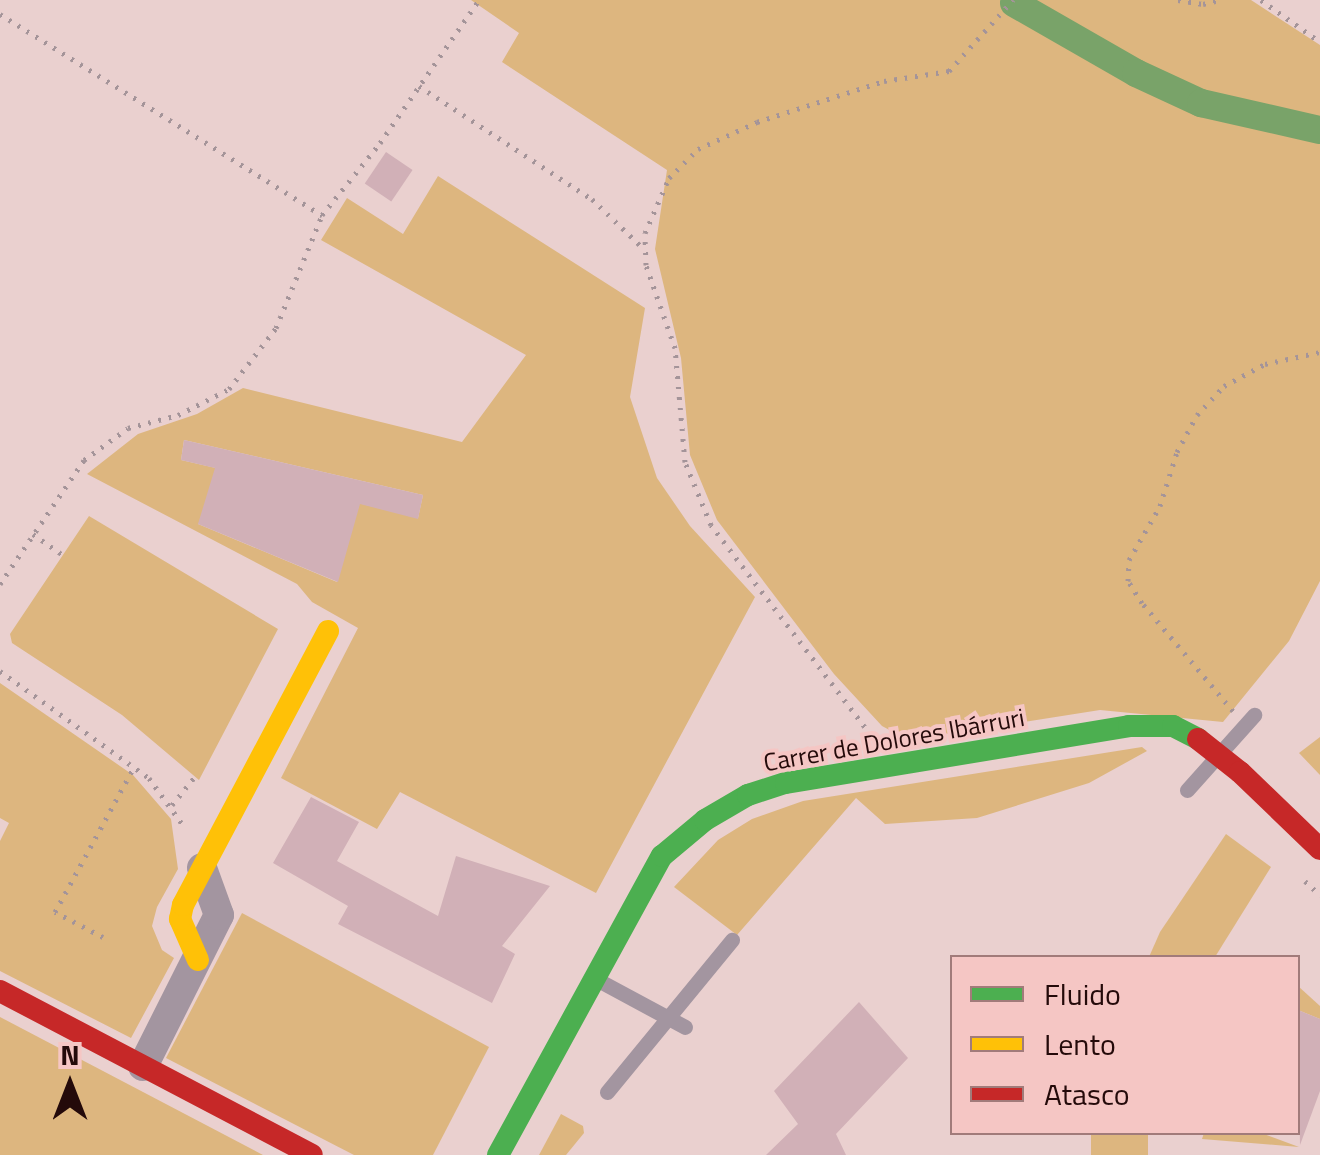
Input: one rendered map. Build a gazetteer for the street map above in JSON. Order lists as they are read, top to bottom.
{
  "streets": {
    "street": ["Carrer de Dolores Ibárruri"]
  },
  "legend": ["Fluido", "Lento", "Atasco"],
  "north": "top"
}
